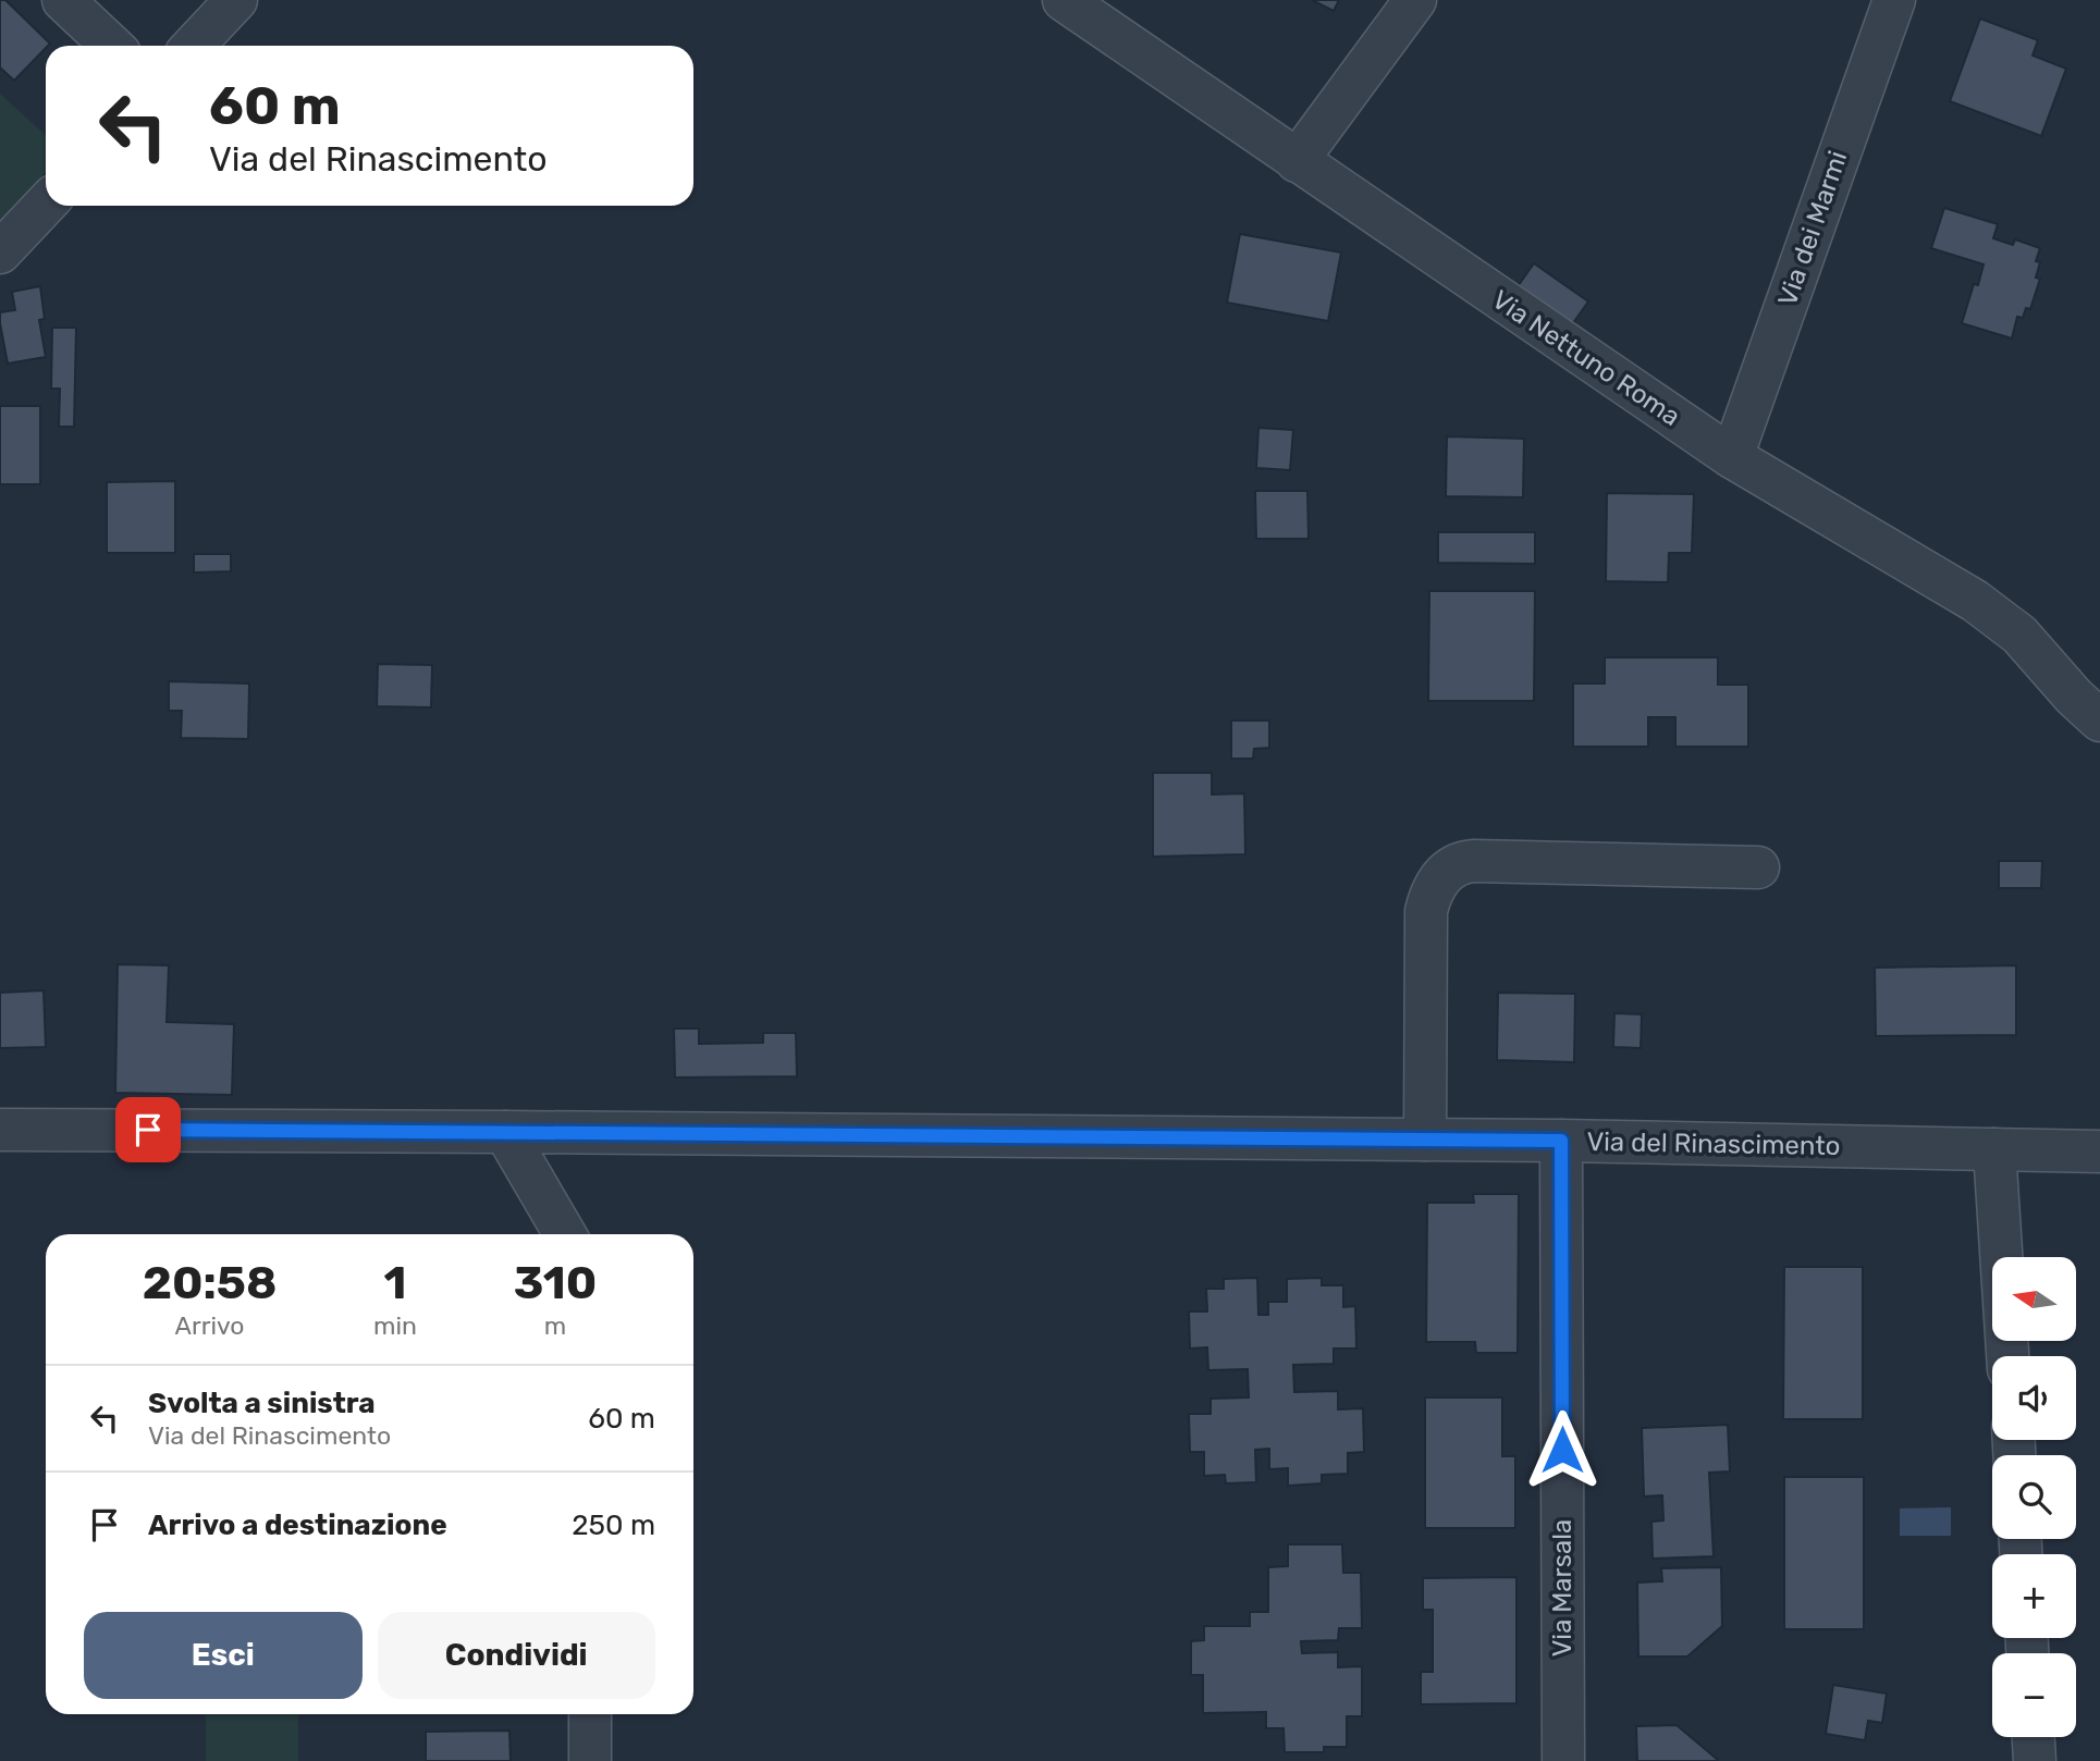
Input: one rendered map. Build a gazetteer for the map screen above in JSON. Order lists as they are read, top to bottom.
{
  "streets": {
    "street": [
      "Via dei Marmi",
      "Via Nettuno Roma",
      "Via del Rinascimento",
      "Via Marsala"
    ]
  },
  "crossings": [
    ["Via dei Marmi", "Via Nettuno Roma"],
    ["Via del Rinascimento", "Via Marsala"]
  ],
  "north": "left",
  "page": {
    "turn": ["60 m", "Via del Rinascimento"],
    "eta": [
      "20:58",
      "Arrivo",
      "1",
      "min",
      "310",
      "m"
    ],
    "map_buttons": ["+", "−"],
    "list": [
      {
        "name": "Svolta a sinistra",
        "note": "Via del Rinascimento",
        "value": "60 m"
      },
      {
        "name": "Arrivo a destinazione",
        "value": "250 m"
      }
    ],
    "buttons": ["Esci", "Condividi"]
  }
}
